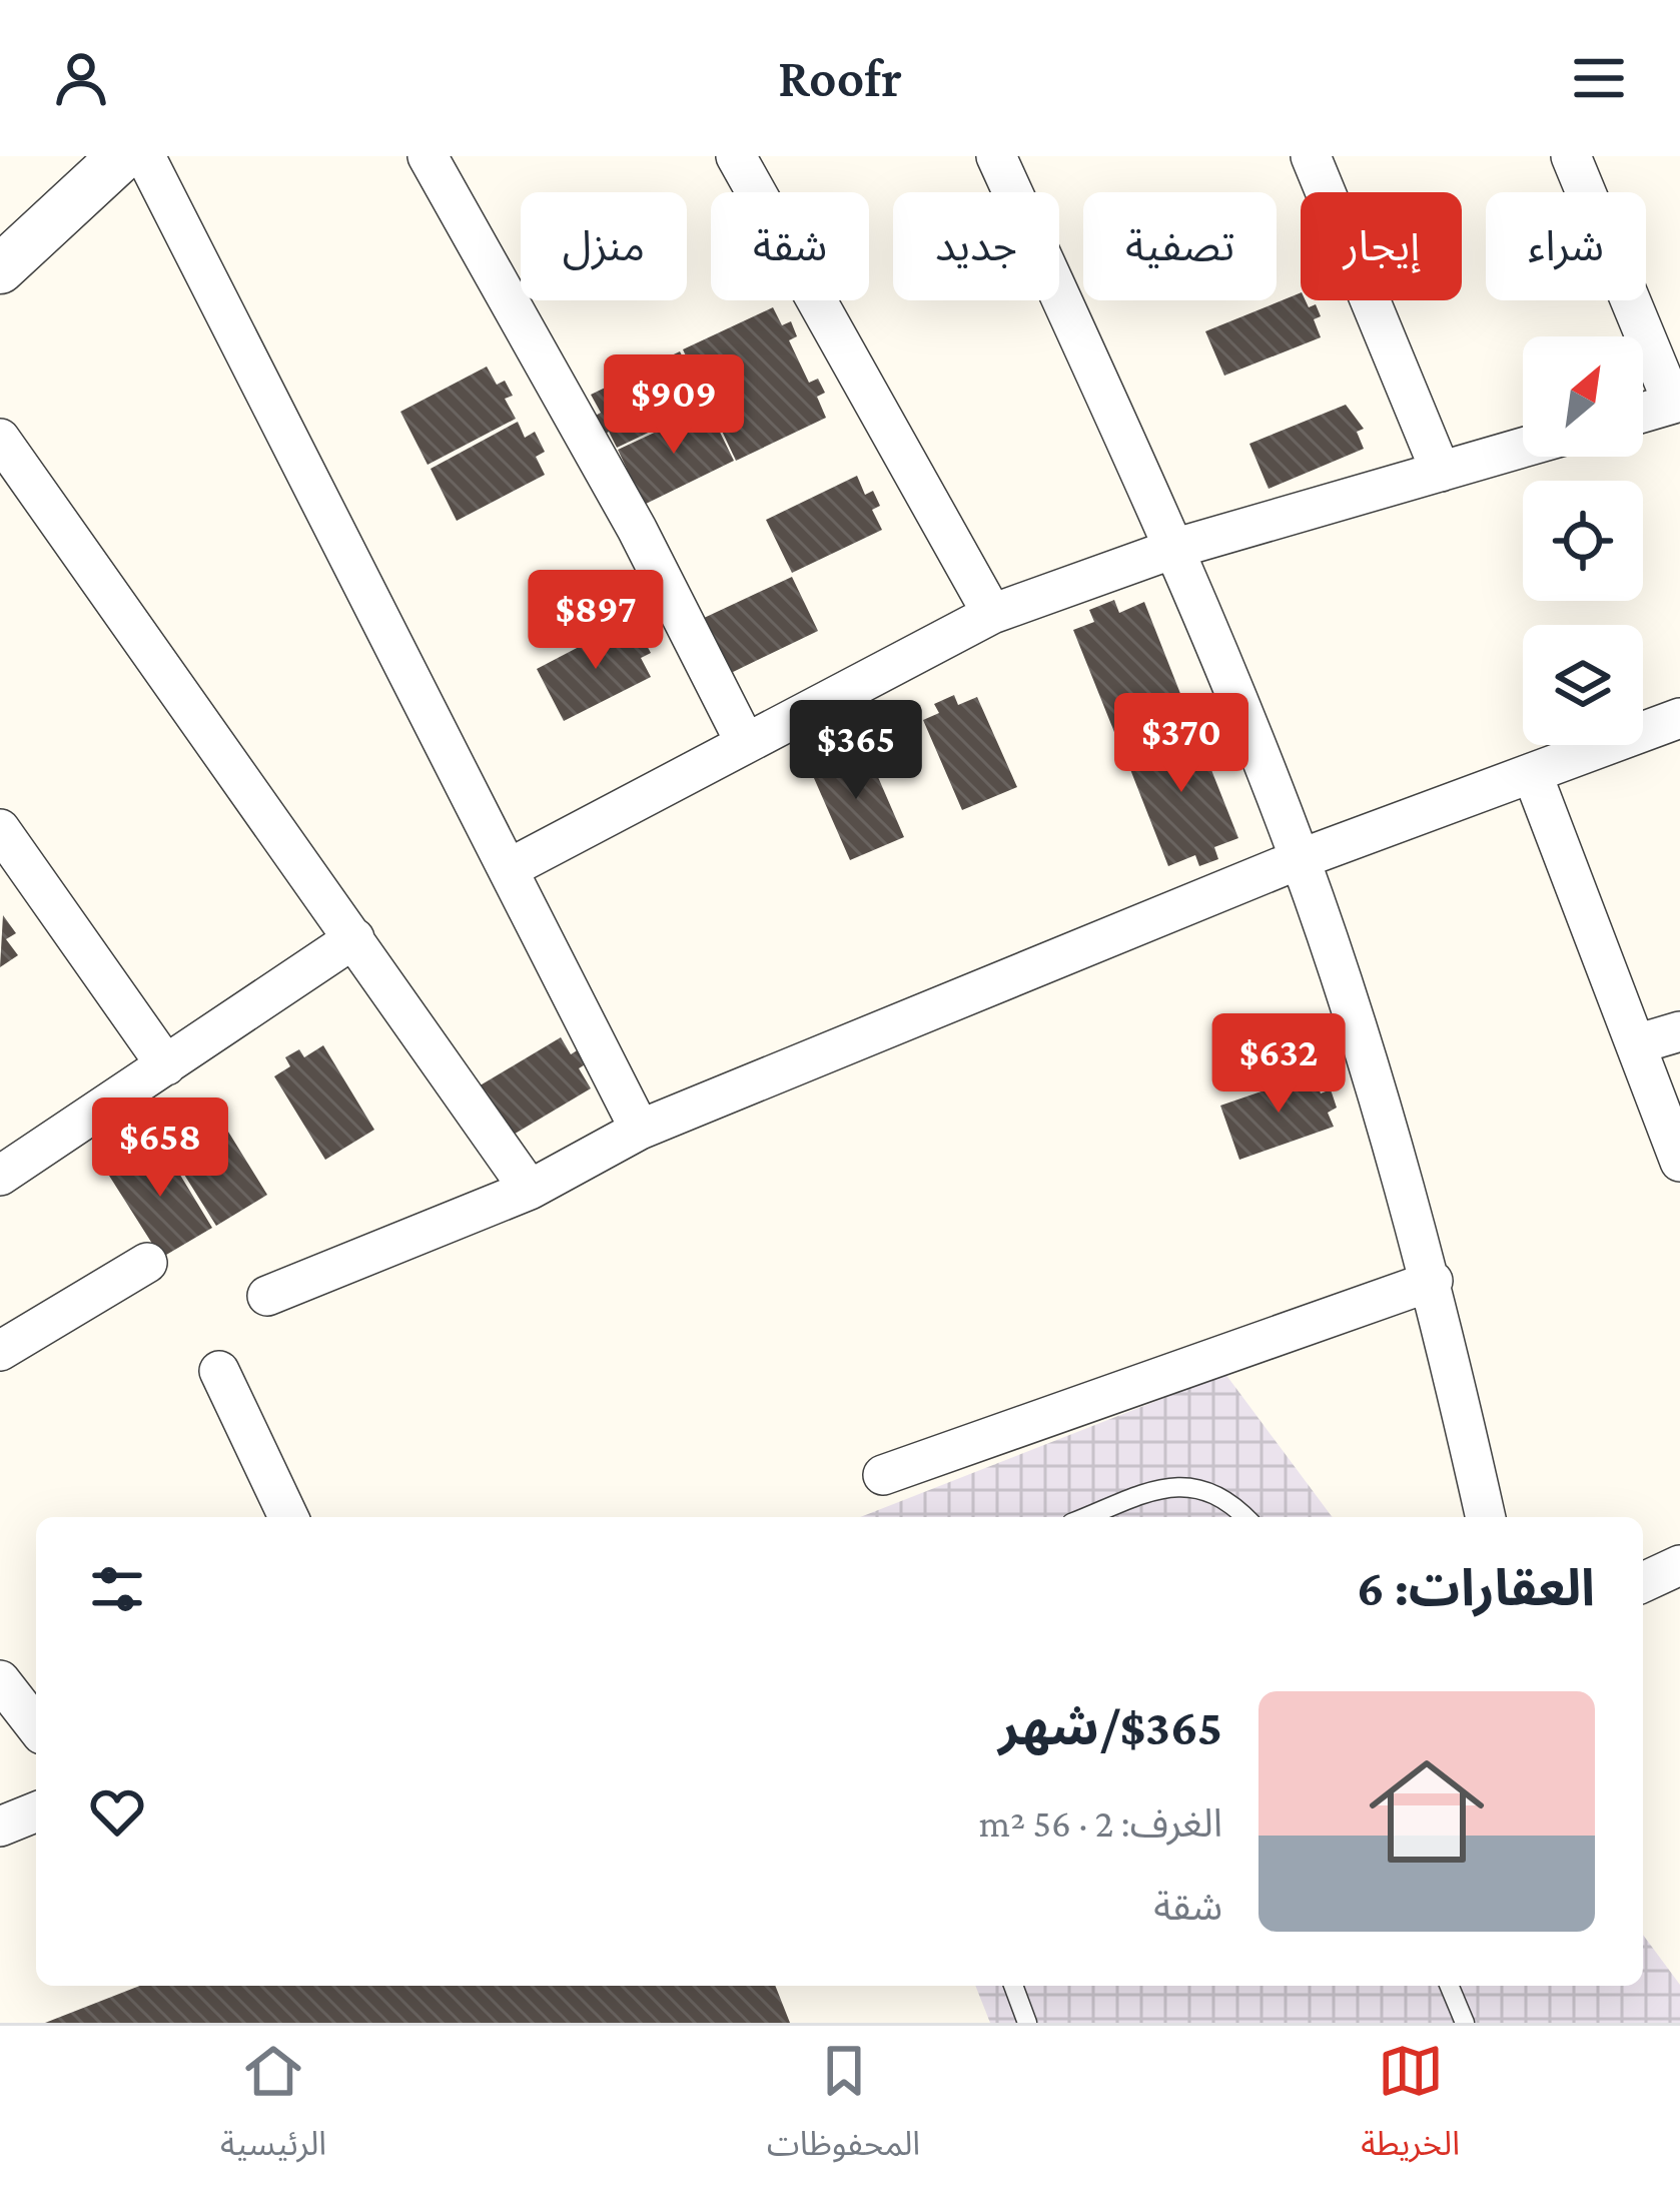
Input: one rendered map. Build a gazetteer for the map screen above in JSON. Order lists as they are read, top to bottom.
{
  "north": "top right",
  "page": {
    "header": "Roofr",
    "chip": [
      "شراء",
      "إيجار",
      "تصفية",
      "جديد",
      "شقة",
      "منزل"
    ],
    "price": [
      "$909",
      "$897",
      "$370",
      "$365",
      "$632",
      "$658"
    ],
    "heading": "العقارات: 6",
    "list": [
      {
        "name": "$365/شهر",
        "note": "الغرف: 2 · 56 m² · شقة"
      }
    ],
    "tabs": ["الخريطة", "المحفوظات", "الرئيسية"]
  }
}
